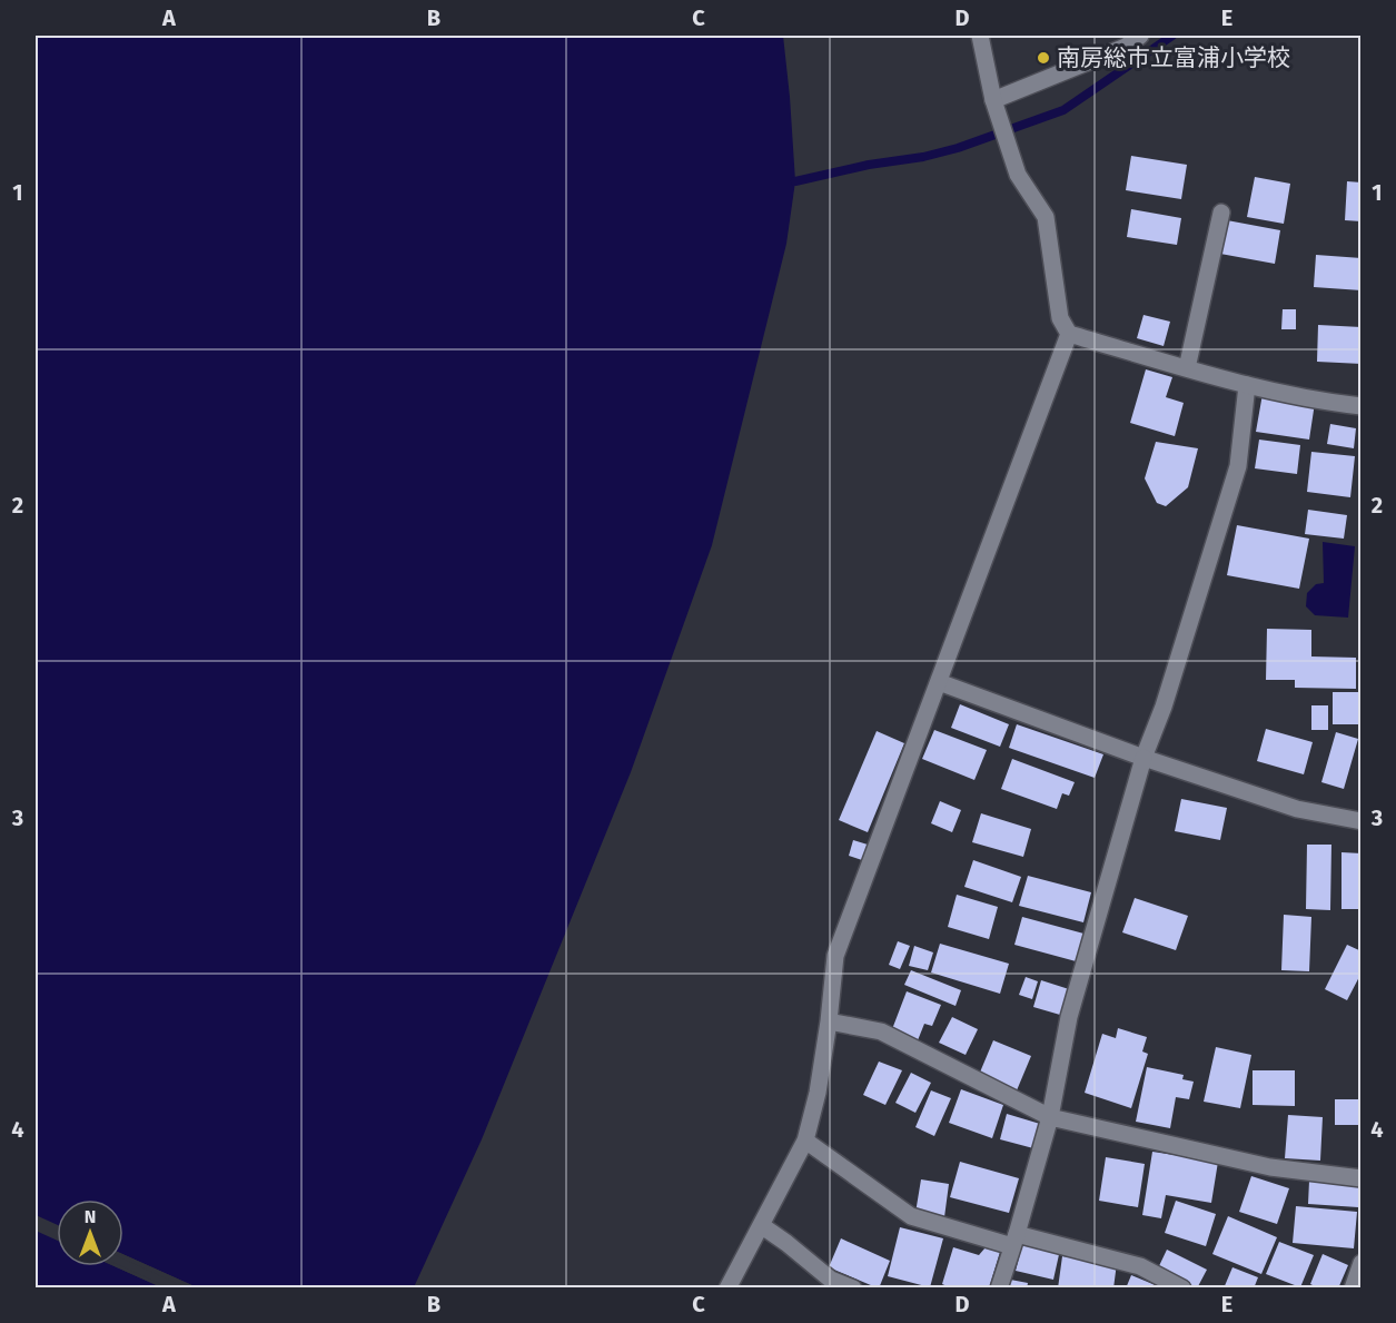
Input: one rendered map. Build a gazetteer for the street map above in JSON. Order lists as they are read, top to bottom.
{
  "places": ["南房総市立富浦小学校"],
  "north": "top",
  "grid": {
    "columns": [
      "A",
      "B",
      "C",
      "D",
      "E"
    ],
    "rows": [
      "1",
      "2",
      "3",
      "4"
    ]
  }
}
